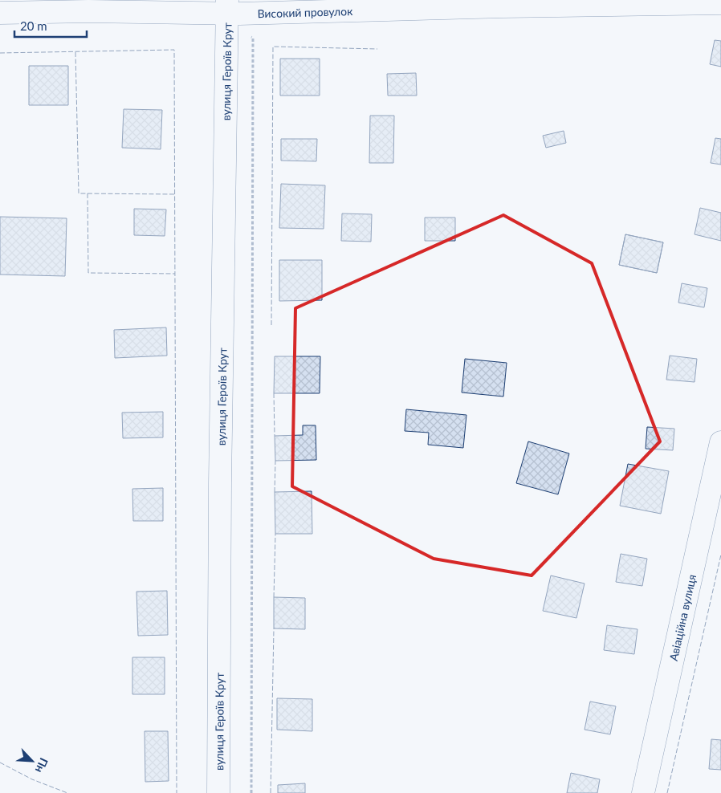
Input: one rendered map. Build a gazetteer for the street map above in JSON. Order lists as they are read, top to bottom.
{
  "streets": {
    "street": ["Високий провулок", "вулиця Героїв Крут", "Авіаційна вулиця"]
  },
  "crossings": [
    ["Високий провулок", "вулиця Героїв Крут"]
  ],
  "scale_bar": "20 m",
  "north": "bottom right"
}
